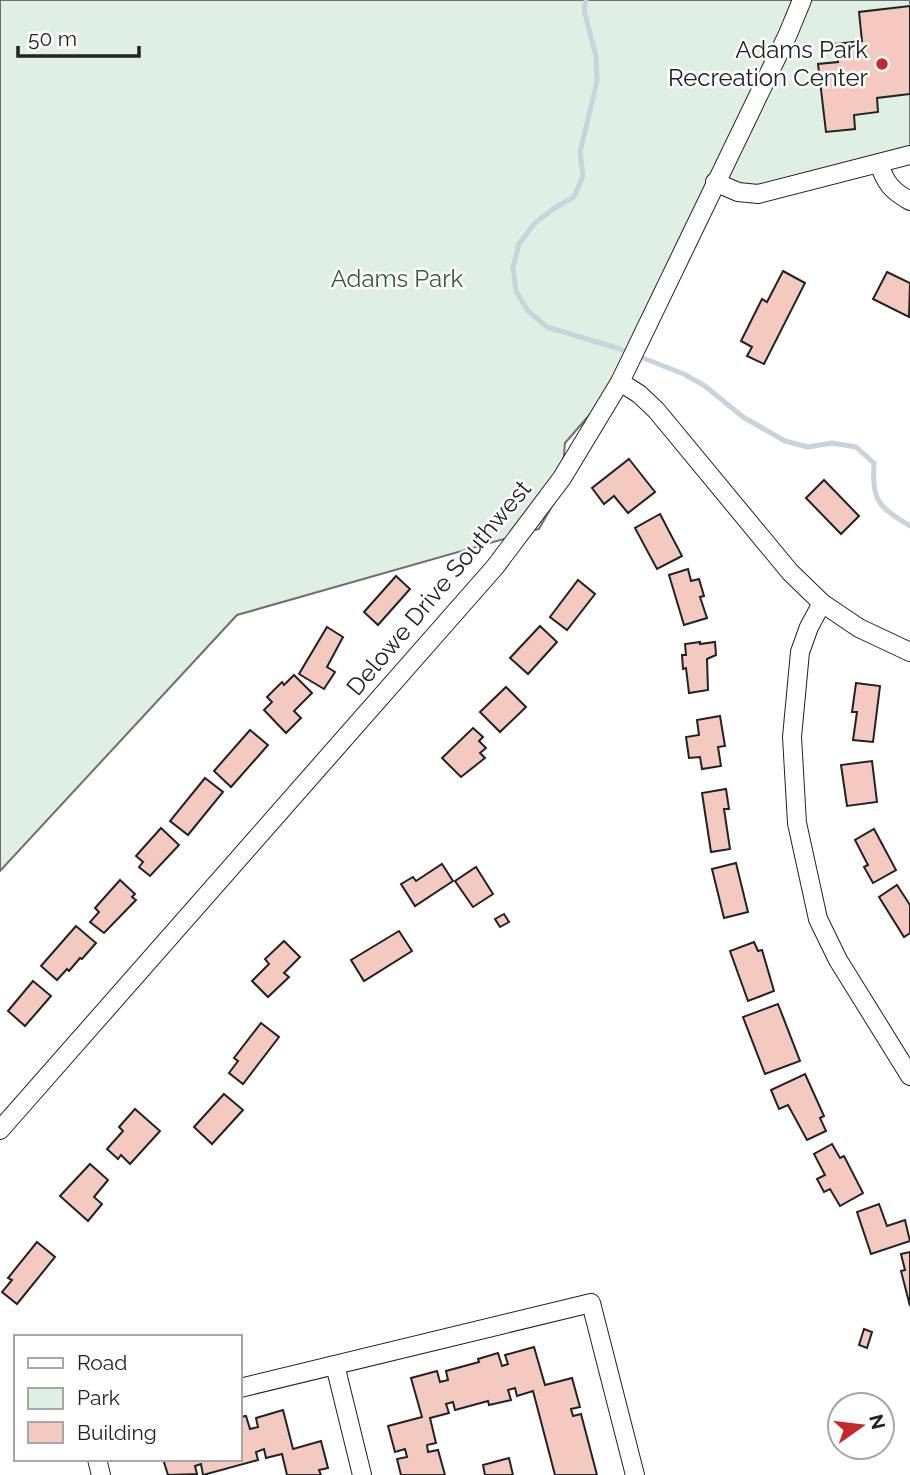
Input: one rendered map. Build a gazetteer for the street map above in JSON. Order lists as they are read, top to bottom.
{
  "streets": {
    "street": ["Delowe Drive Southwest"]
  },
  "parks": ["Adams Park"],
  "places": ["Adams Park Recreation Center"],
  "legend": ["Road", "Park", "Building"],
  "scale_bar": "50 m",
  "north": "right"
}
